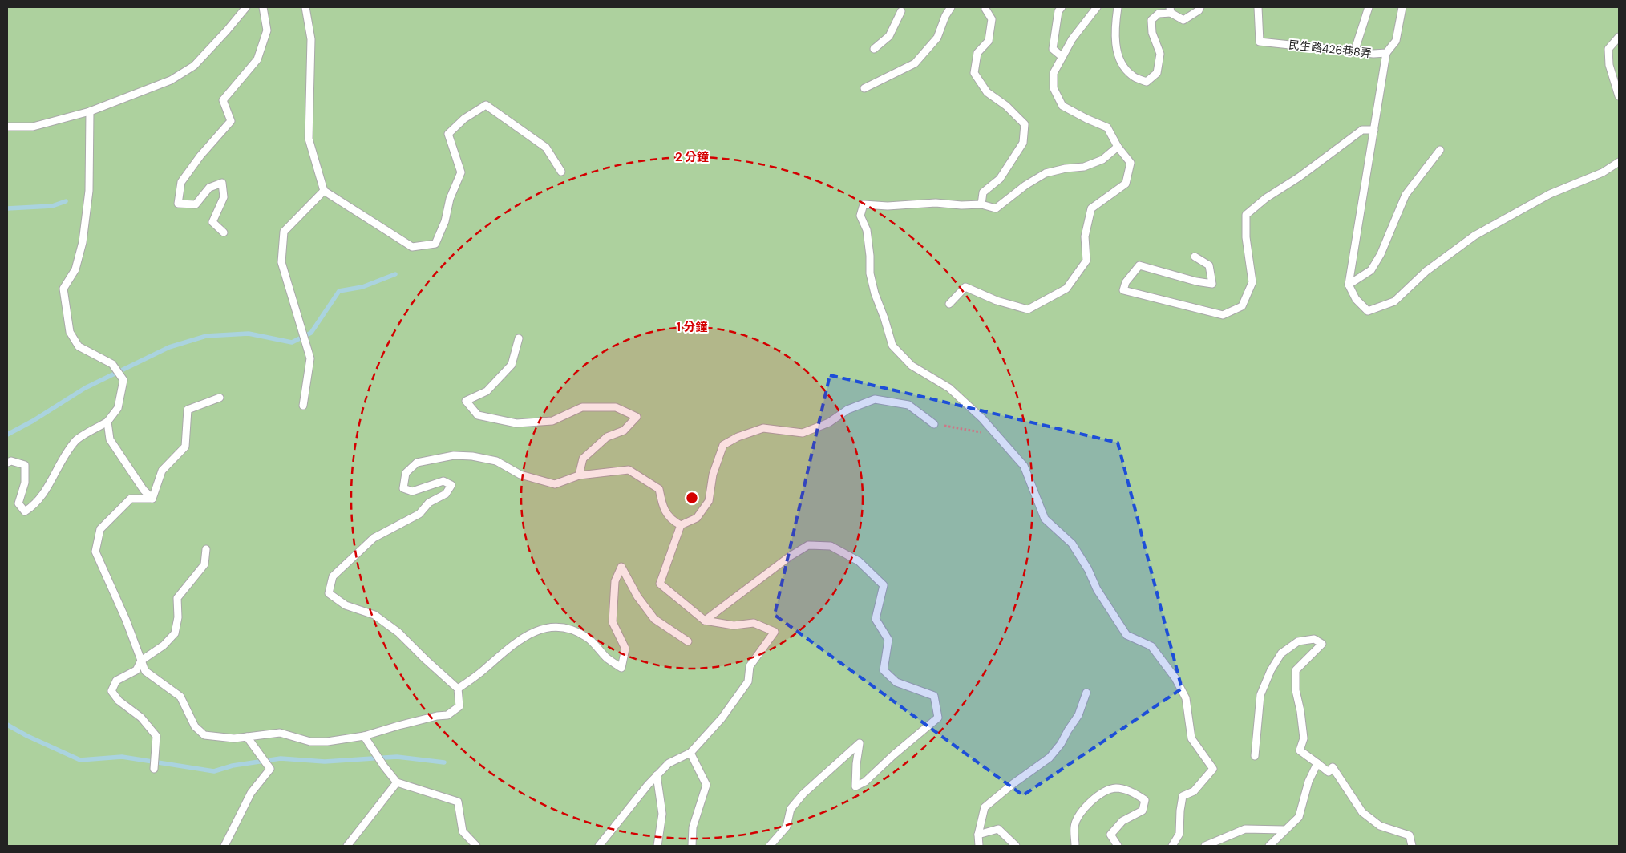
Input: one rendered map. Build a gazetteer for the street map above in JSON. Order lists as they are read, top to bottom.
{
  "streets": {
    "lane": ["民生路426巷8弄"]
  },
  "rings": ["2 分鐘", "1 分鐘"]
}
